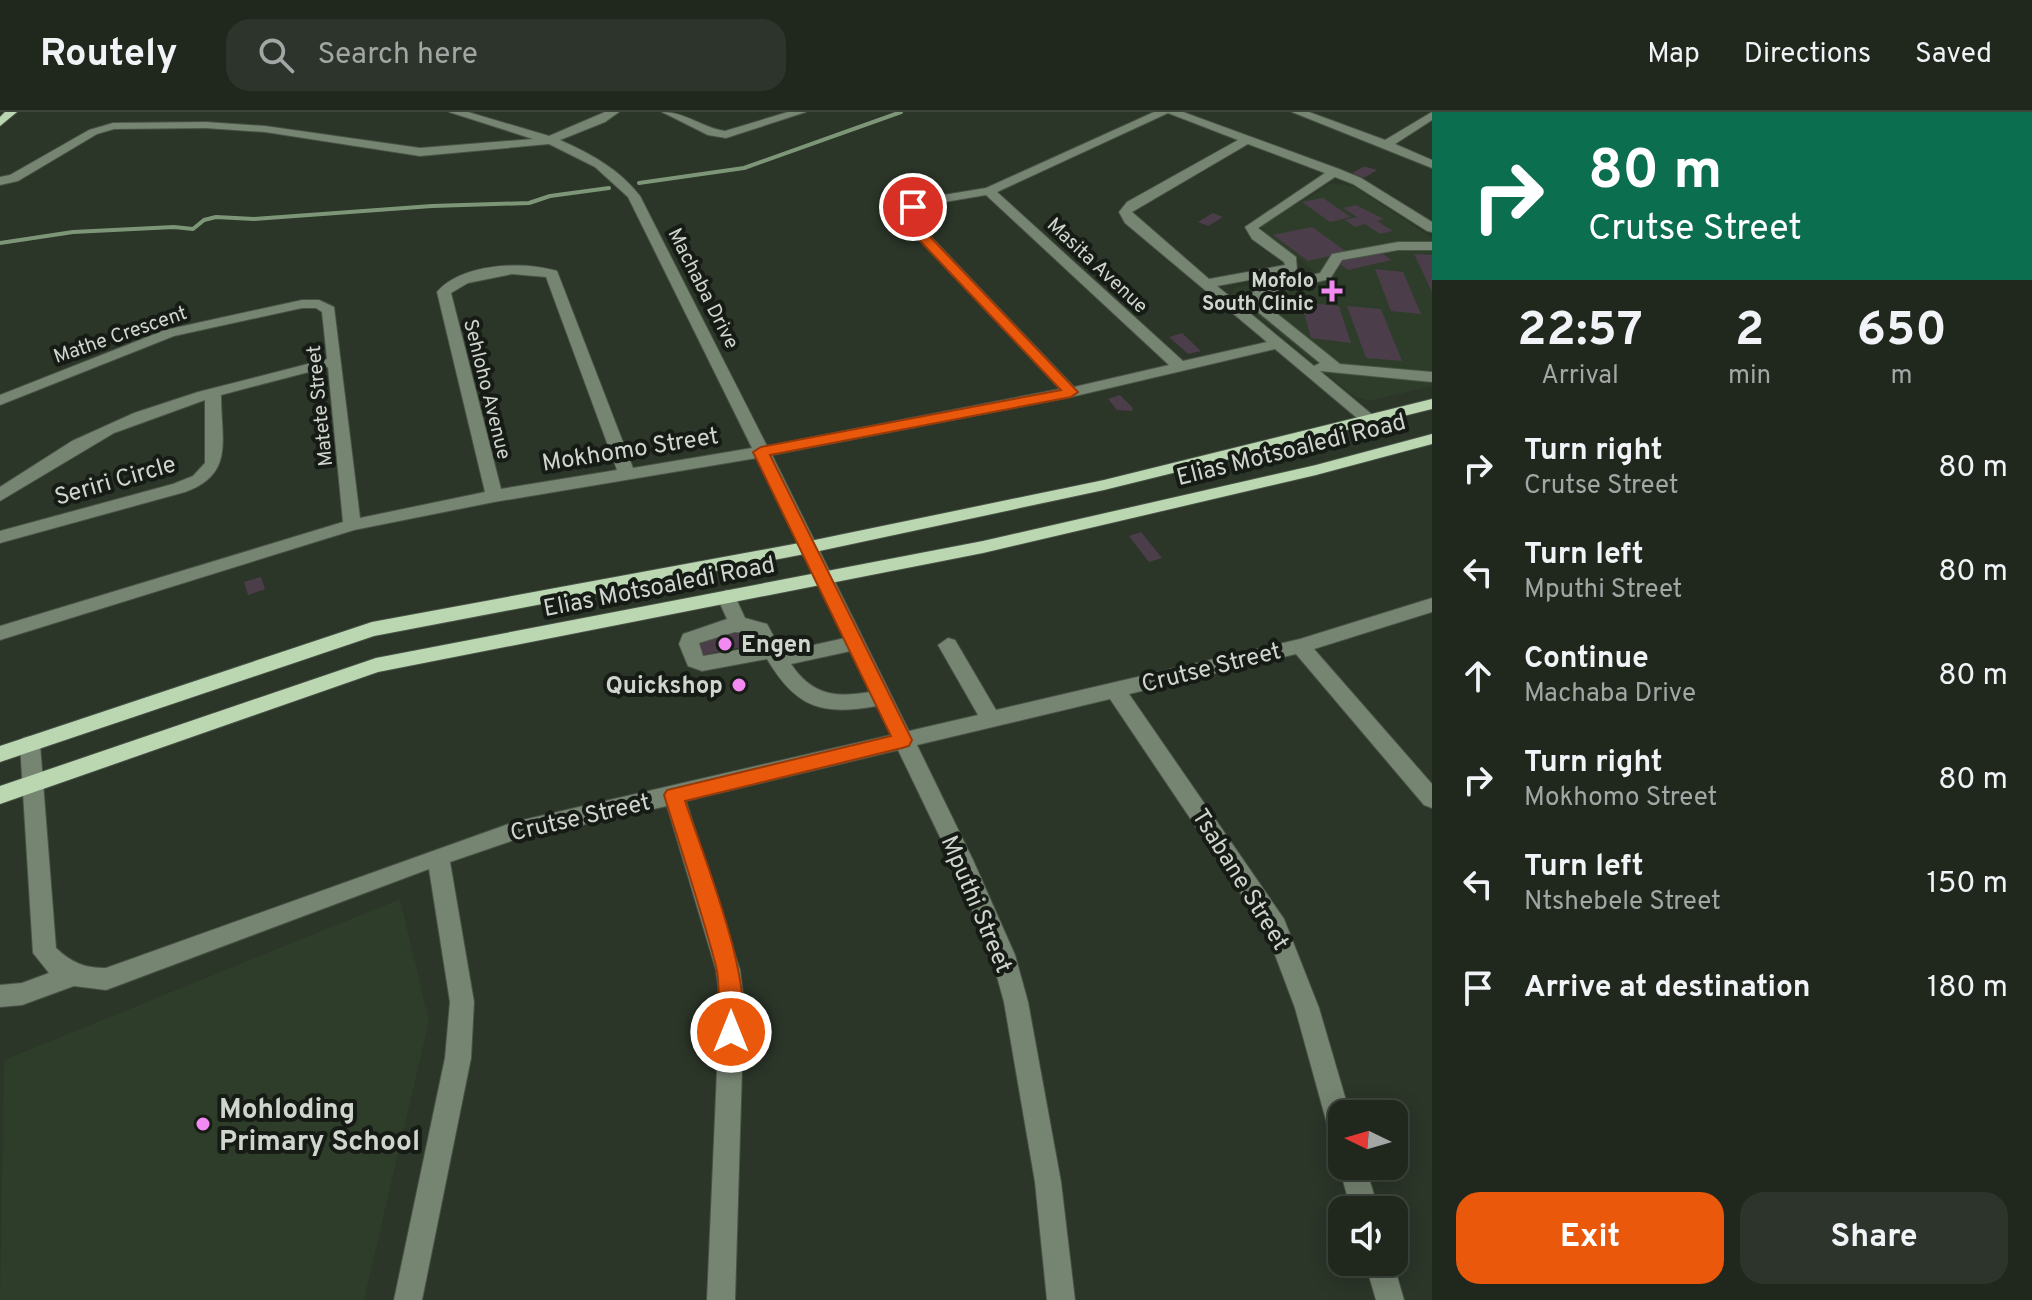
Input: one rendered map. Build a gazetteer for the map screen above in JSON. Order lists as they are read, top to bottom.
{
  "streets": {
    "main road": ["Elias Motsoaledi Road"],
    "street": [
      "Masita Avenue",
      "Machaba Drive",
      "Mathe Crescent",
      "Sehloho Avenue",
      "Matete Street",
      "Mokhomo Street",
      "Seriri Circle",
      "Crutse Street",
      "Tsabane Street",
      "Mputhi Street"
    ]
  },
  "crossings": [
    ["Masita Avenue", "Mokhomo Street"],
    ["Machaba Drive", "Mokhomo Street"],
    ["Machaba Drive", "Elias Motsoaledi Road"],
    ["Machaba Drive", "Mputhi Street"],
    ["Mathe Crescent", "Matete Street"],
    ["Sehloho Avenue", "Mokhomo Street"],
    ["Matete Street", "Mokhomo Street"],
    ["Matete Street", "Seriri Circle"],
    ["Elias Motsoaledi Road", "Mputhi Street"],
    ["Crutse Street", "Tsabane Street"],
    ["Crutse Street", "Mputhi Street"]
  ],
  "places": {
    "health": ["Mofolo South Clinic"],
    "other": ["Engen", "Quickshop", "Mohloding Primary School"]
  },
  "north": "left",
  "page": {
    "header": "Routely",
    "search": "Search here",
    "nav": ["Map", "Directions", "Saved"],
    "turn": ["80 m", "Crutse Street"],
    "eta": [
      "22:57",
      "Arrival",
      "2",
      "min",
      "650",
      "m"
    ],
    "list": [
      {
        "name": "Turn right",
        "note": "Crutse Street",
        "value": "80 m"
      },
      {
        "name": "Turn left",
        "note": "Mputhi Street",
        "value": "80 m"
      },
      {
        "name": "Continue",
        "note": "Machaba Drive",
        "value": "80 m"
      },
      {
        "name": "Turn right",
        "note": "Mokhomo Street",
        "value": "80 m"
      },
      {
        "name": "Turn left",
        "note": "Ntshebele Street",
        "value": "150 m"
      },
      {
        "name": "Arrive at destination",
        "value": "180 m"
      }
    ],
    "buttons": ["Exit", "Share"]
  }
}
